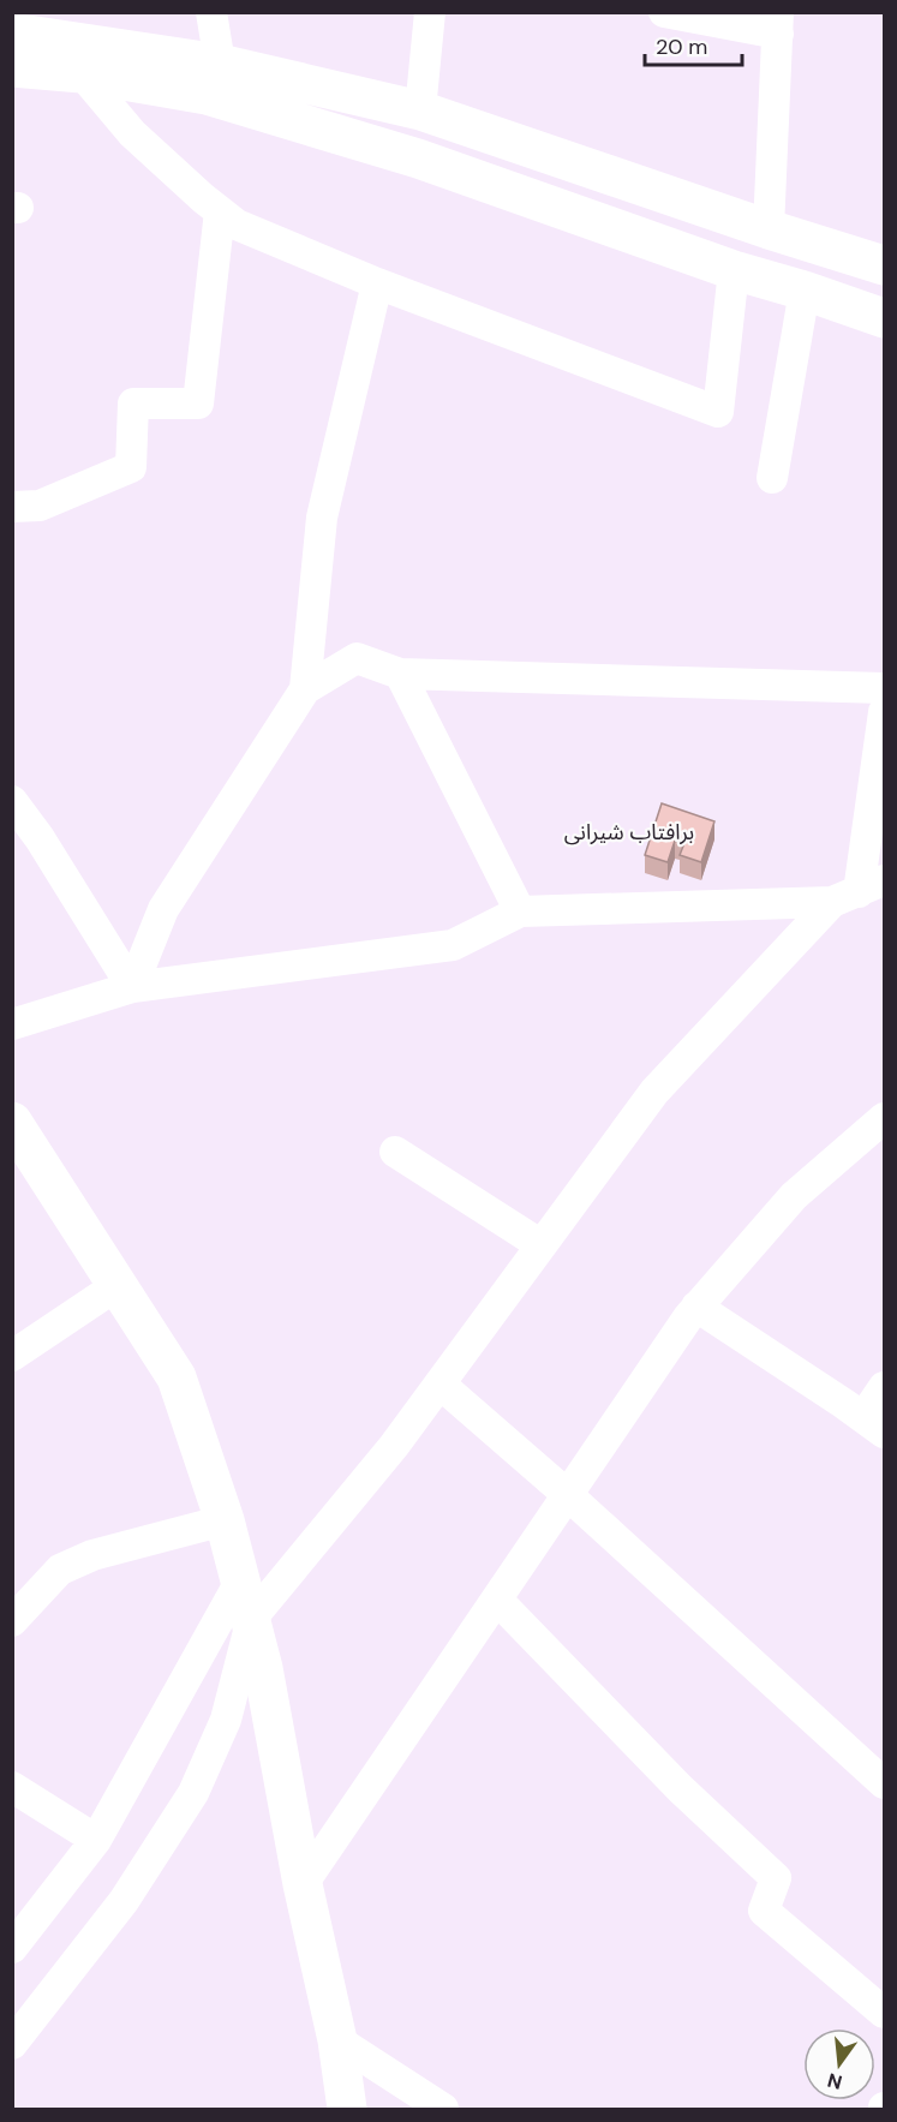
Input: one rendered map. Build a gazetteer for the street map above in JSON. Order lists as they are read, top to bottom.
{
  "districts": ["برافتاب شیرانی"],
  "scale_bar": "20 m",
  "north": "bottom"
}
